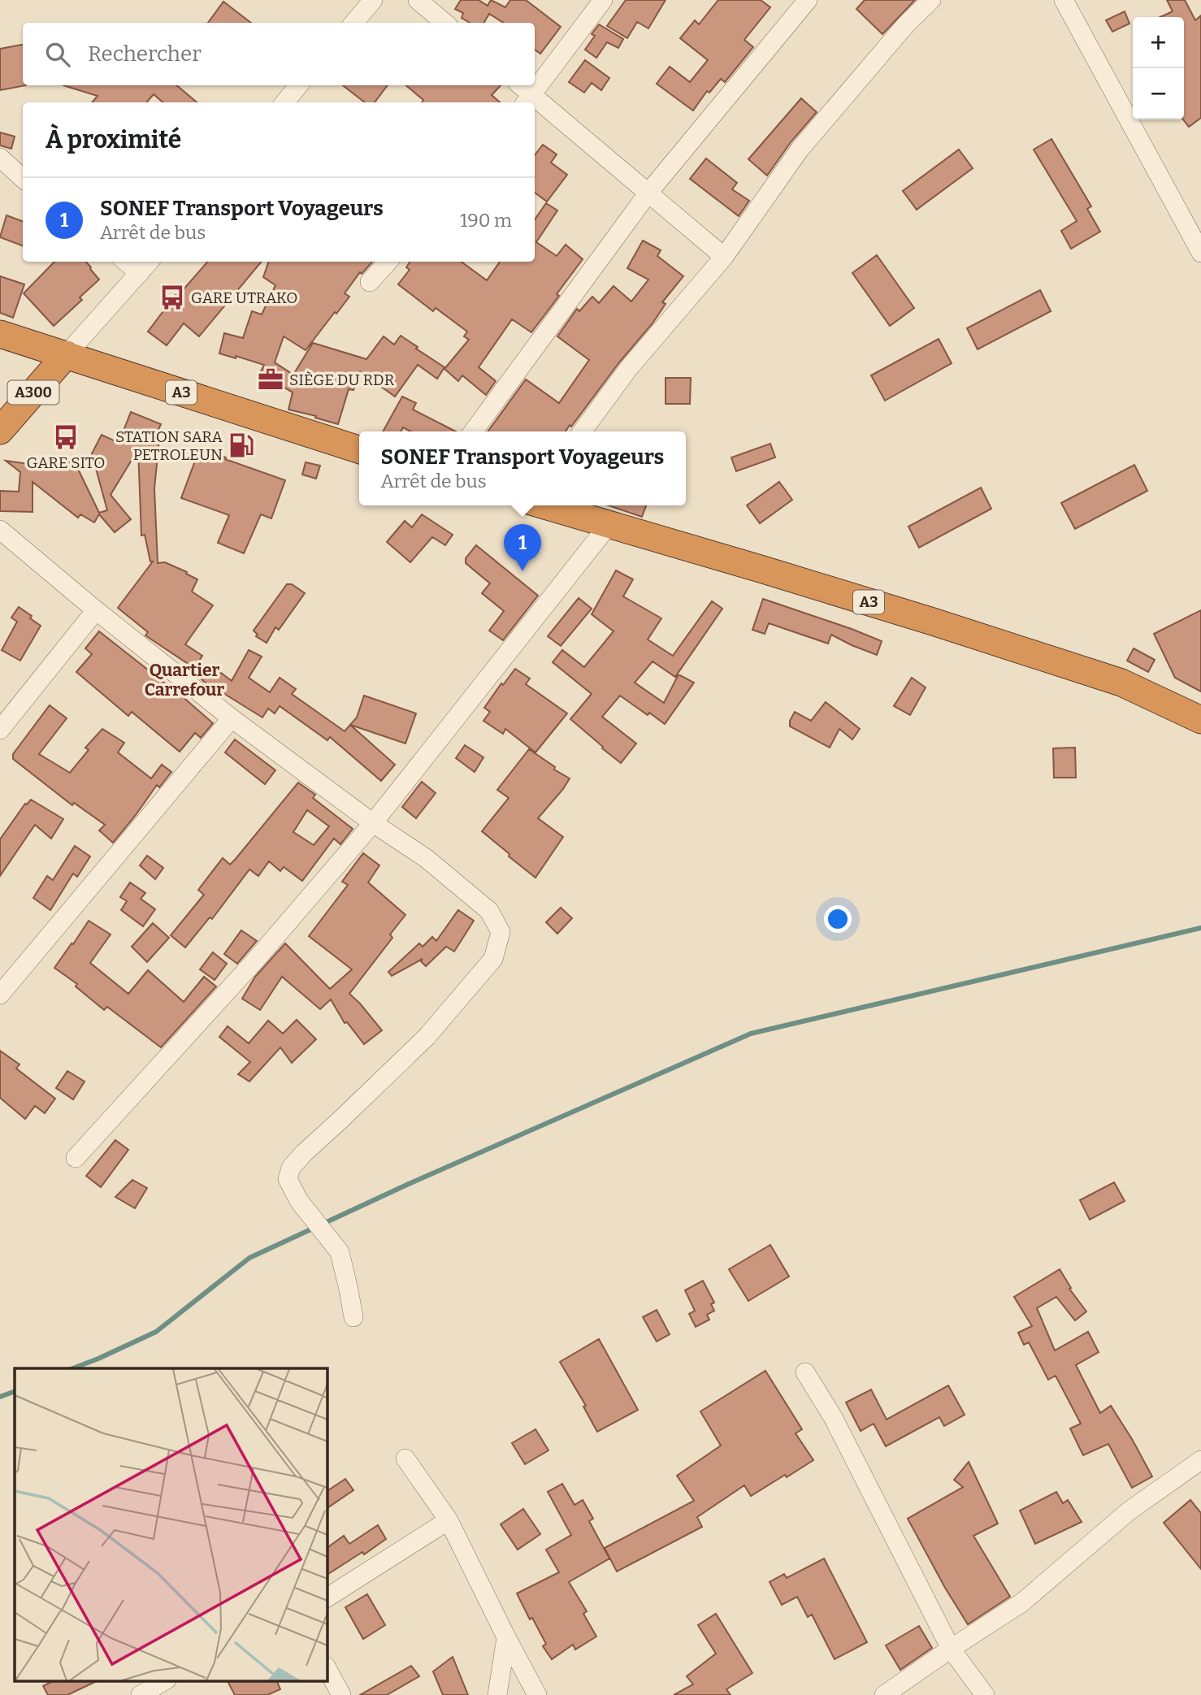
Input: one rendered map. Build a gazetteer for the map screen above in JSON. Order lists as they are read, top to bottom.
{
  "streets": {
    "highway": ["A300", "A3"]
  },
  "crossings": [
    ["A300", "A3"]
  ],
  "districts": ["Quartier Carrefour"],
  "places": {
    "bus stop": ["GARE UTRAKO", "GARE SITO"],
    "office": ["SIÈGE DU RDR"],
    "fuel station": ["STATION SARA PETROLEUN"]
  },
  "page": {
    "map_buttons": ["+", "−"],
    "search": "Rechercher",
    "heading": "À proximité",
    "list": [
      {
        "mark": "1",
        "name": "SONEF Transport Voyageurs",
        "note": "Arrêt de bus",
        "value": "190 m"
      }
    ],
    "popup": ["SONEF Transport Voyageurs", "Arrêt de bus"],
    "pins": "1"
  }
}
